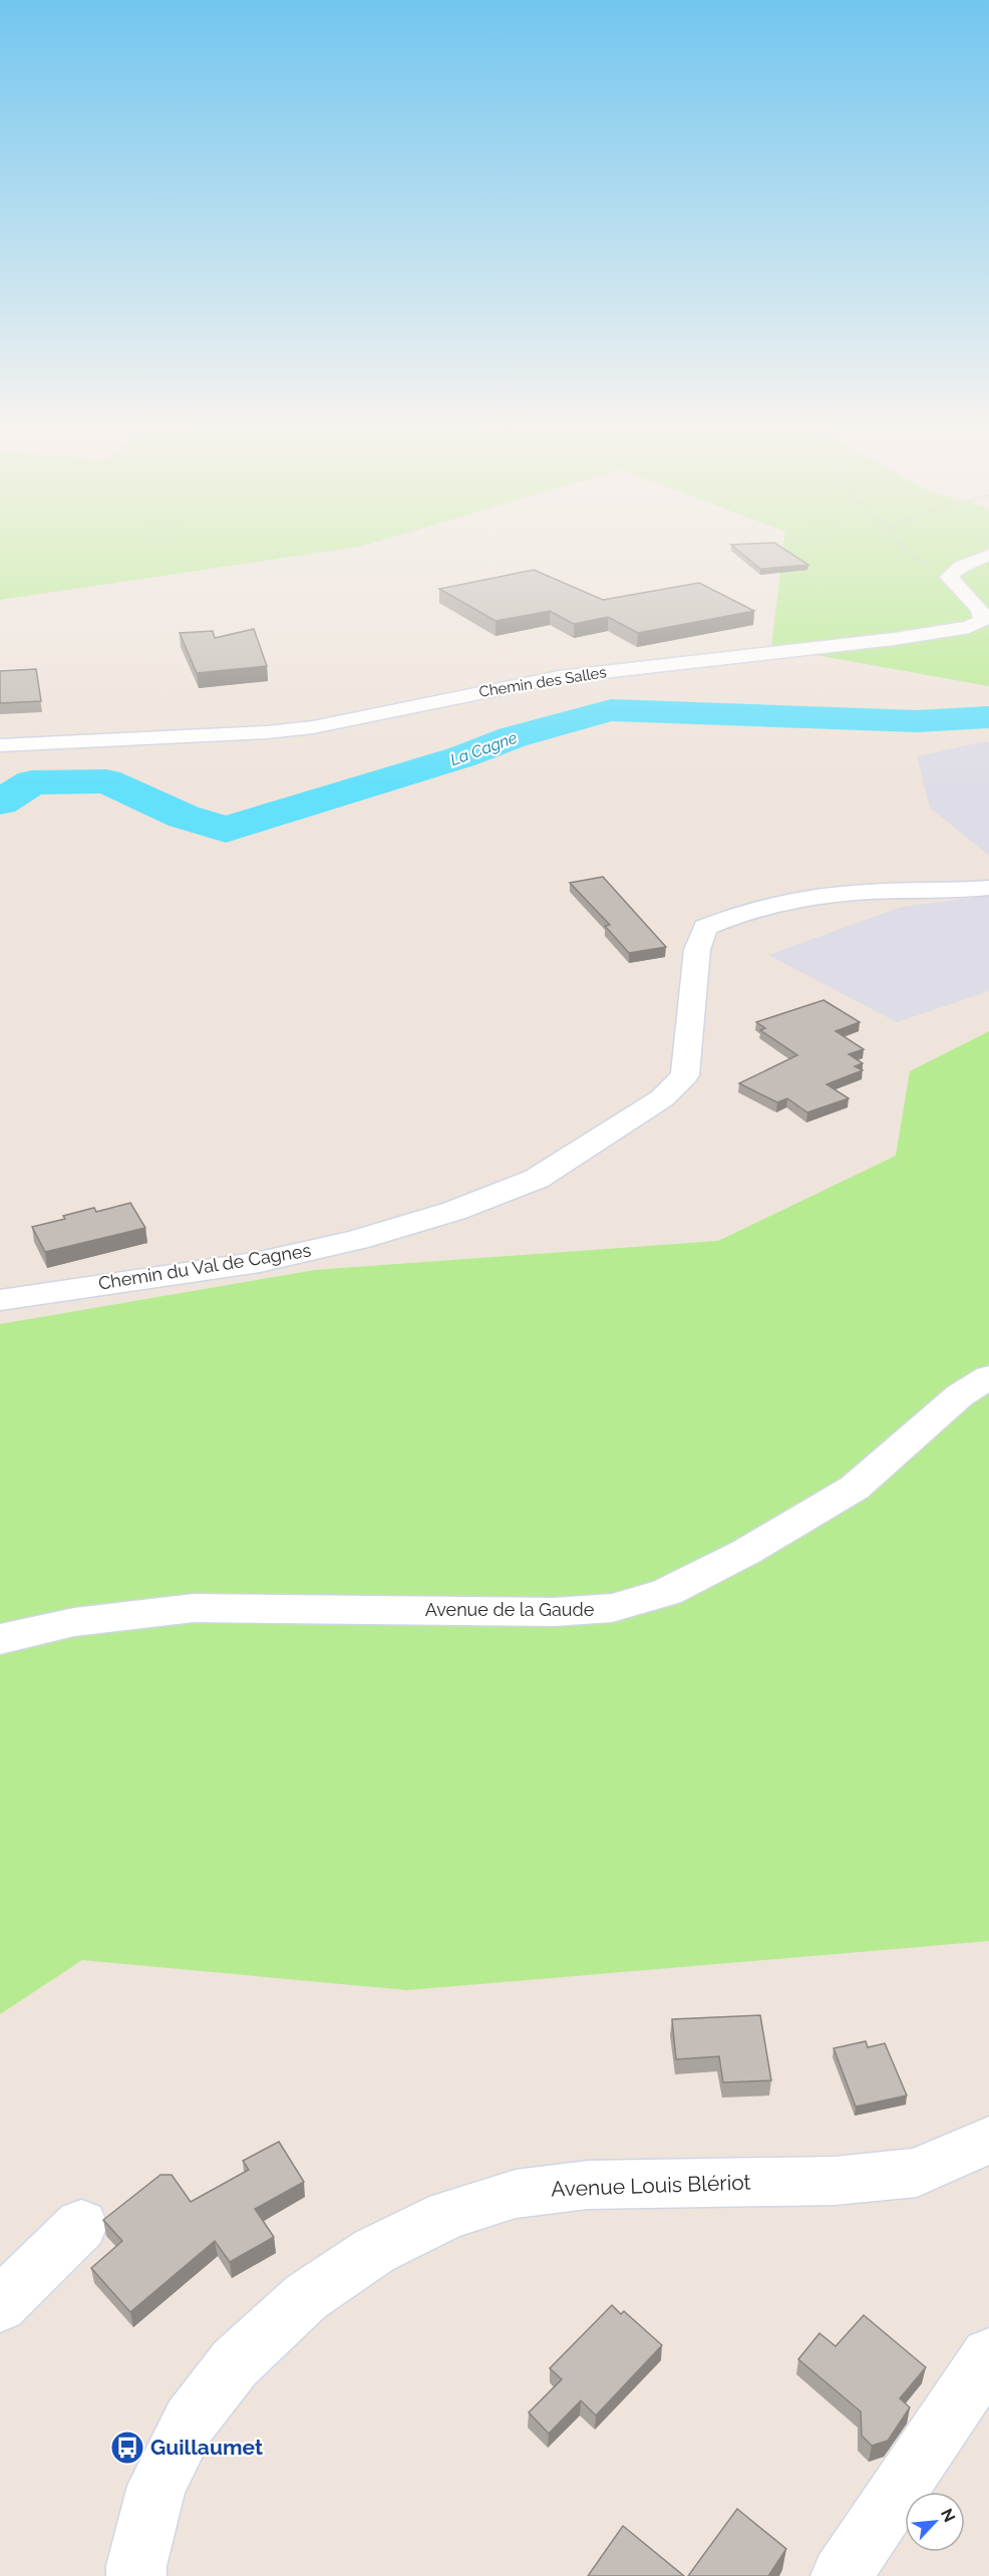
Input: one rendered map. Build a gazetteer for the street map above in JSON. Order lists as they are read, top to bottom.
{
  "streets": {
    "street": [
      "Chemin des Salles",
      "Chemin du Val de Cagnes",
      "Avenue de la Gaude",
      "Avenue Louis Blériot"
    ]
  },
  "water": ["La Cagne"],
  "places": {
    "bus stop": ["Guillaumet"]
  },
  "north": "top right"
}
